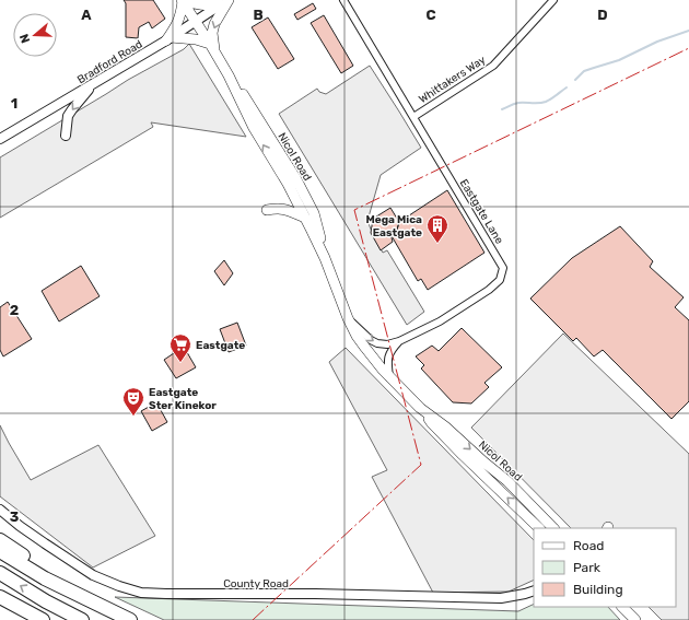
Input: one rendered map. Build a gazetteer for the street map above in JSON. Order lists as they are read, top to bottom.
{
  "streets": {
    "main road": ["Nicol Road"],
    "street": [
      "Bradford Road",
      "Whittakers Way",
      "Eastgate Lane",
      "County Road"
    ]
  },
  "crossings": [
    ["Bradford Road", "Nicol Road"],
    ["Whittakers Way", "Eastgate Lane"],
    ["Nicol Road", "Eastgate Lane"]
  ],
  "places": {
    "building": ["Mega Mica Eastgate"],
    "supermarket": ["Eastgate"],
    "theatre": ["Eastgate Ster Kinekor"]
  },
  "legend": ["Road", "Park", "Building"],
  "north": "left",
  "grid": {
    "columns": [
      "A",
      "B",
      "C",
      "D"
    ],
    "rows": ["1", "2", "3"]
  }
}
